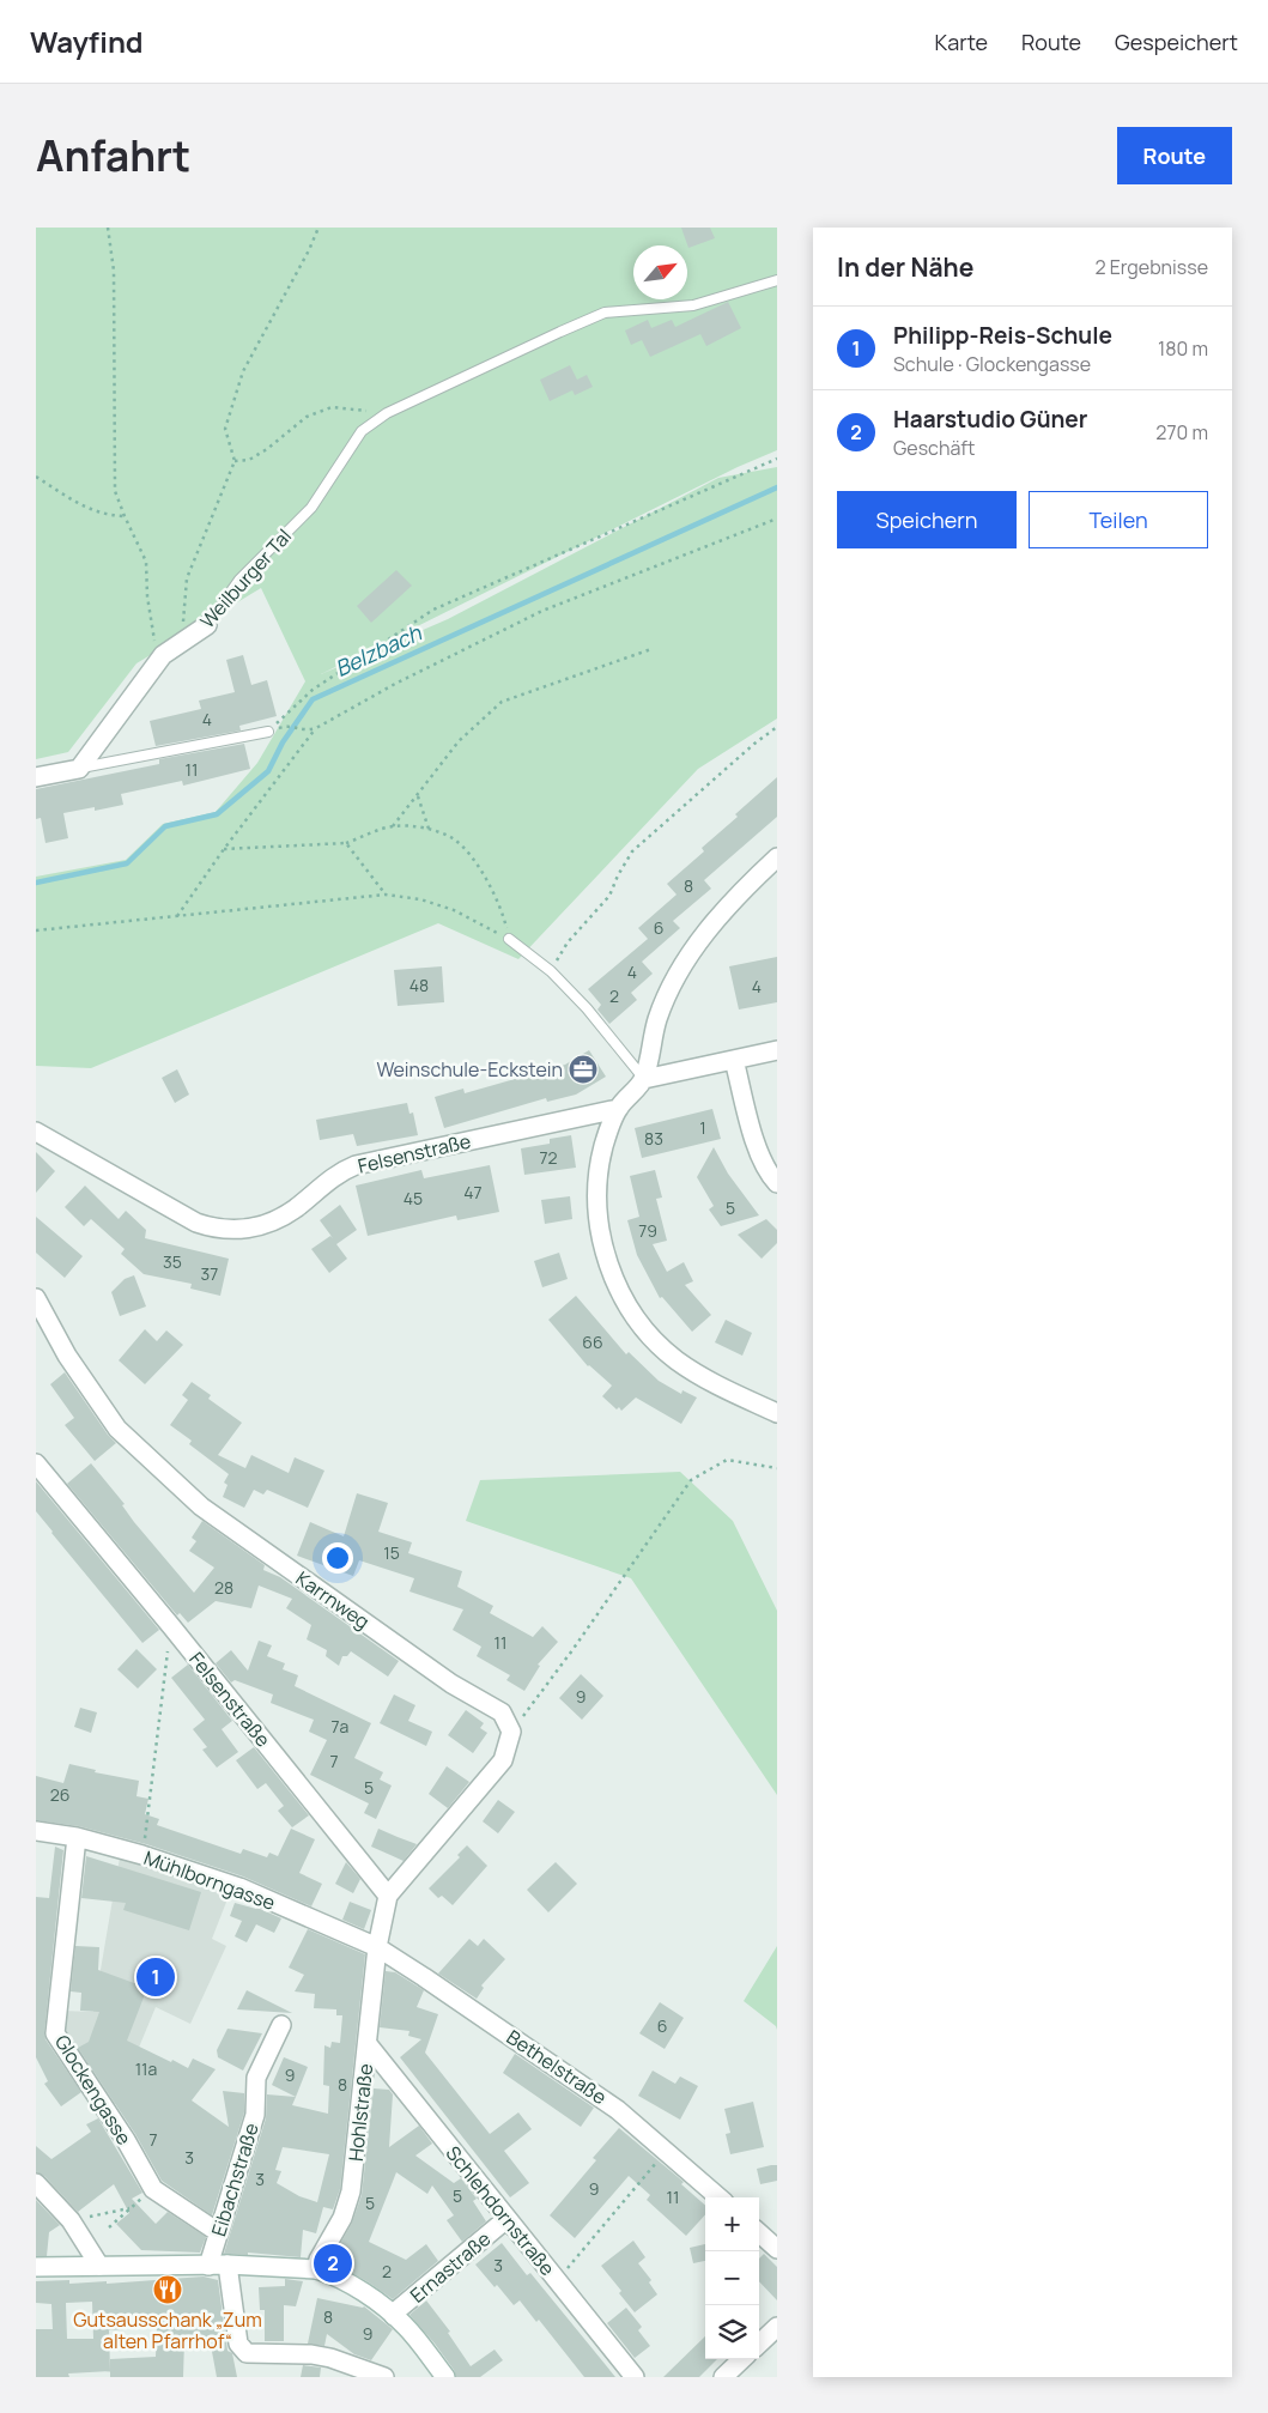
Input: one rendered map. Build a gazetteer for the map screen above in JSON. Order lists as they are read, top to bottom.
{
  "streets": {
    "street": [
      "Weilburger Tal",
      "Felsenstraße",
      "Karrnweg",
      "Mühlborngasse",
      "Bethelstraße",
      "Glockengasse",
      "Hohlstraße",
      "Eibachstraße",
      "Schlehdornstraße",
      "Ernastraße"
    ]
  },
  "crossings": [
    ["Mühlborngasse", "Bethelstraße"],
    ["Mühlborngasse", "Glockengasse"],
    ["Mühlborngasse", "Hohlstraße"],
    ["Bethelstraße", "Hohlstraße"],
    ["Glockengasse", "Eibachstraße"],
    ["Hohlstraße", "Schlehdornstraße"],
    ["Schlehdornstraße", "Ernastraße"]
  ],
  "water": ["Belzbach"],
  "places": {
    "office": ["Weinschule-Eckstein"],
    "restaurant": ["Gutsausschank „Zum alten Pfarrhof“"]
  },
  "house_numbers": [
    "4",
    "11",
    "8",
    "6",
    "4",
    "48",
    "4",
    "2",
    "1",
    "83",
    "72",
    "47",
    "45",
    "5",
    "79",
    "35",
    "37",
    "66",
    "15",
    "28",
    "11",
    "9",
    "7a",
    "7",
    "5",
    "26",
    "6",
    "11a",
    "9",
    "8",
    "7",
    "3",
    "3",
    "9",
    "5",
    "11",
    "5",
    "3",
    "2",
    "8",
    "9"
  ],
  "north": "top right",
  "page": {
    "header": "Wayfind",
    "nav": ["Karte", "Route", "Gespeichert"],
    "title": "Anfahrt",
    "buttons": [
      "Route",
      ["Speichern", "Teilen"]
    ],
    "heading": ["In der Nähe", "2 Ergebnisse"],
    "list": [
      {
        "mark": "1",
        "name": "Philipp-Reis-Schule",
        "note": "Schule · Glockengasse",
        "value": "180 m"
      },
      {
        "mark": "2",
        "name": "Haarstudio Güner",
        "note": "Geschäft",
        "value": "270 m"
      }
    ],
    "pins": ["1", "2"],
    "map_buttons": ["+", "−"]
  }
}
